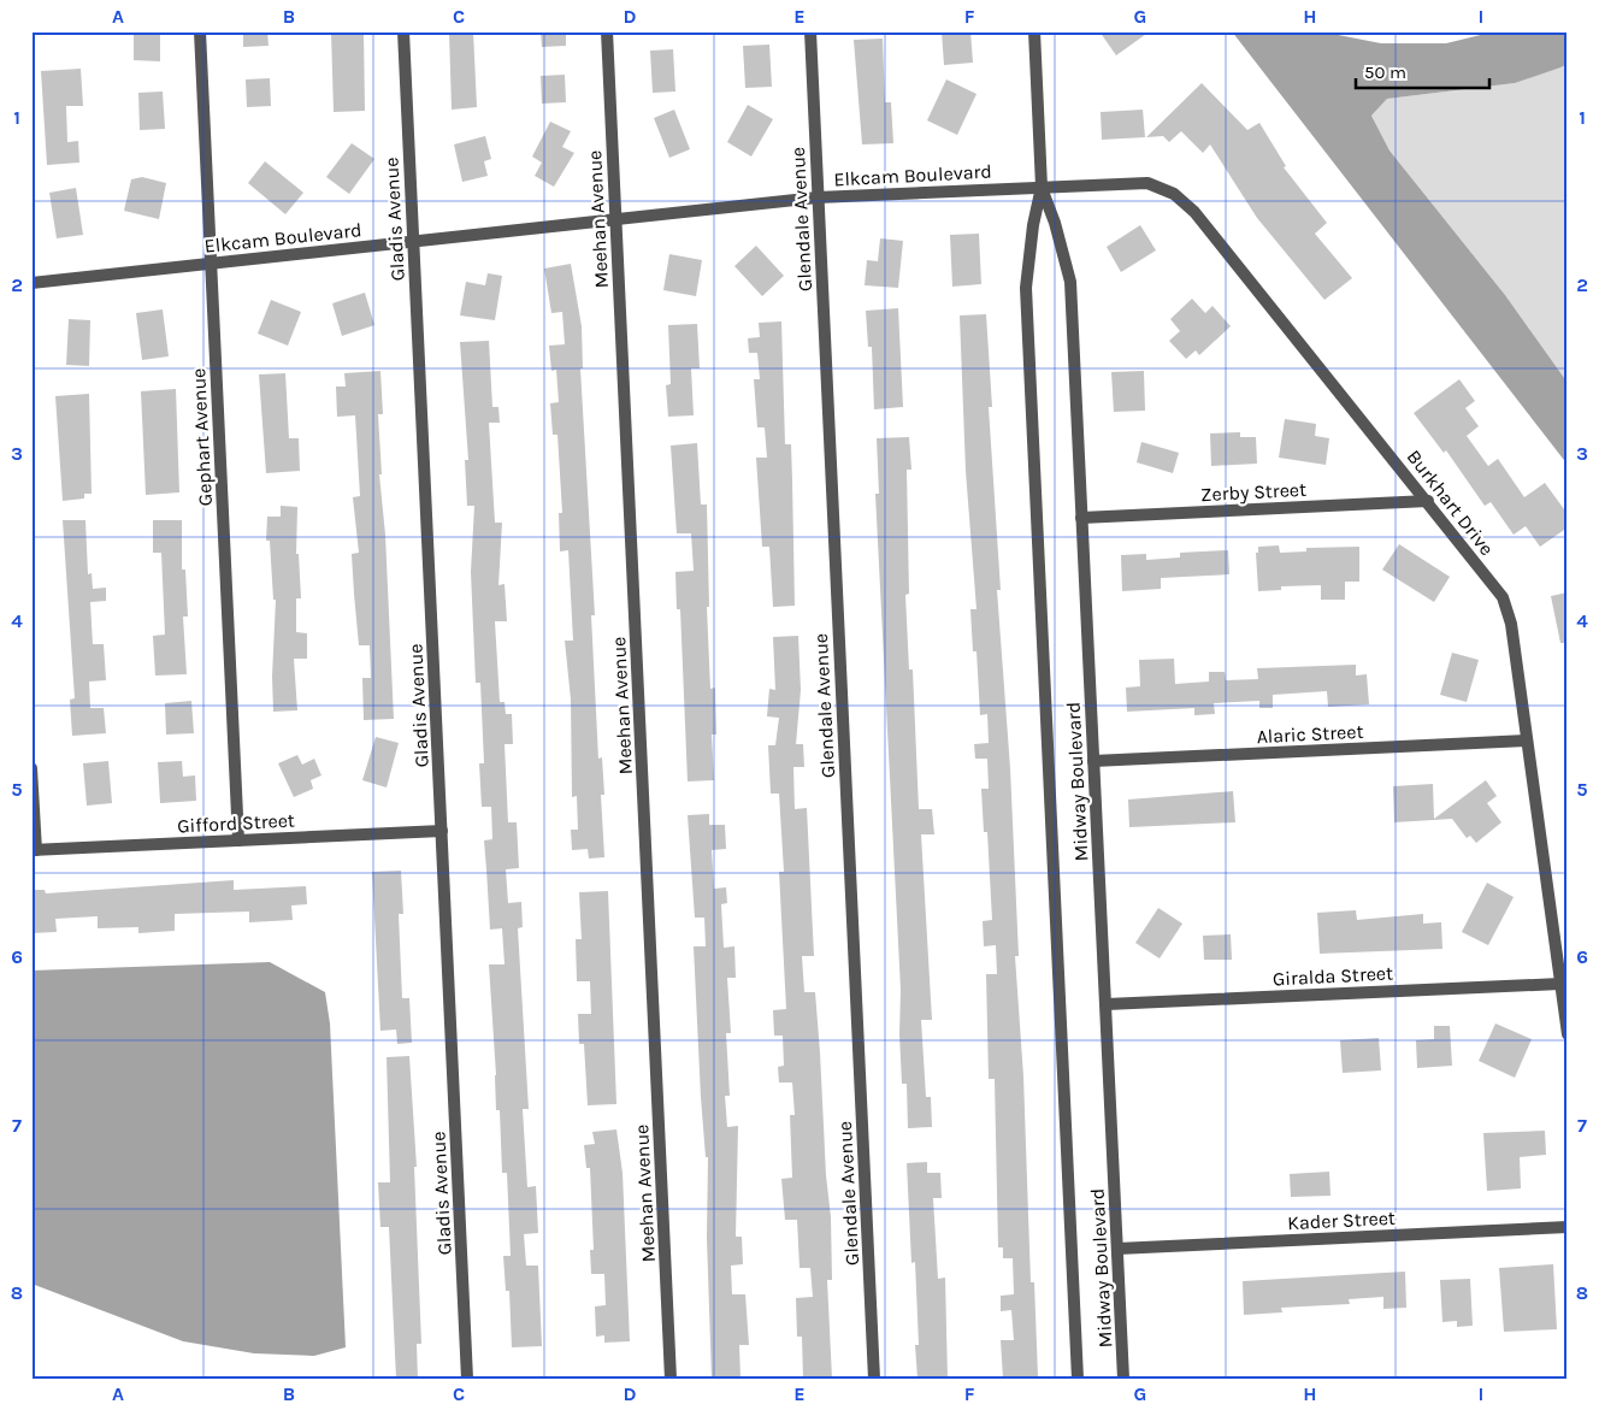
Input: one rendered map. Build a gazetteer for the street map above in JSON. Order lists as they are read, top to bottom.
{
  "streets": {
    "street": [
      "Elkcam Boulevard",
      "Gladis Avenue",
      "Meehan Avenue",
      "Glendale Avenue",
      "Gephart Avenue",
      "Zerby Street",
      "Burkhart Drive",
      "Alaric Street",
      "Midway Boulevard",
      "Gifford Street",
      "Giralda Street",
      "Kader Street"
    ]
  },
  "crossings": [
    ["Elkcam Boulevard", "Gladis Avenue"],
    ["Elkcam Boulevard", "Meehan Avenue"],
    ["Elkcam Boulevard", "Glendale Avenue"],
    ["Elkcam Boulevard", "Gephart Avenue"],
    ["Elkcam Boulevard", "Burkhart Drive"],
    ["Elkcam Boulevard", "Midway Boulevard"],
    ["Gladis Avenue", "Gifford Street"],
    ["Gephart Avenue", "Gifford Street"],
    ["Zerby Street", "Burkhart Drive"],
    ["Zerby Street", "Midway Boulevard"],
    ["Burkhart Drive", "Alaric Street"],
    ["Burkhart Drive", "Midway Boulevard"],
    ["Burkhart Drive", "Giralda Street"],
    ["Alaric Street", "Midway Boulevard"],
    ["Midway Boulevard", "Giralda Street"],
    ["Midway Boulevard", "Kader Street"]
  ],
  "scale_bar": "50 m",
  "grid": {
    "columns": [
      "A",
      "B",
      "C",
      "D",
      "E",
      "F",
      "G",
      "H",
      "I"
    ],
    "rows": [
      "1",
      "2",
      "3",
      "4",
      "5",
      "6",
      "7",
      "8"
    ]
  }
}
